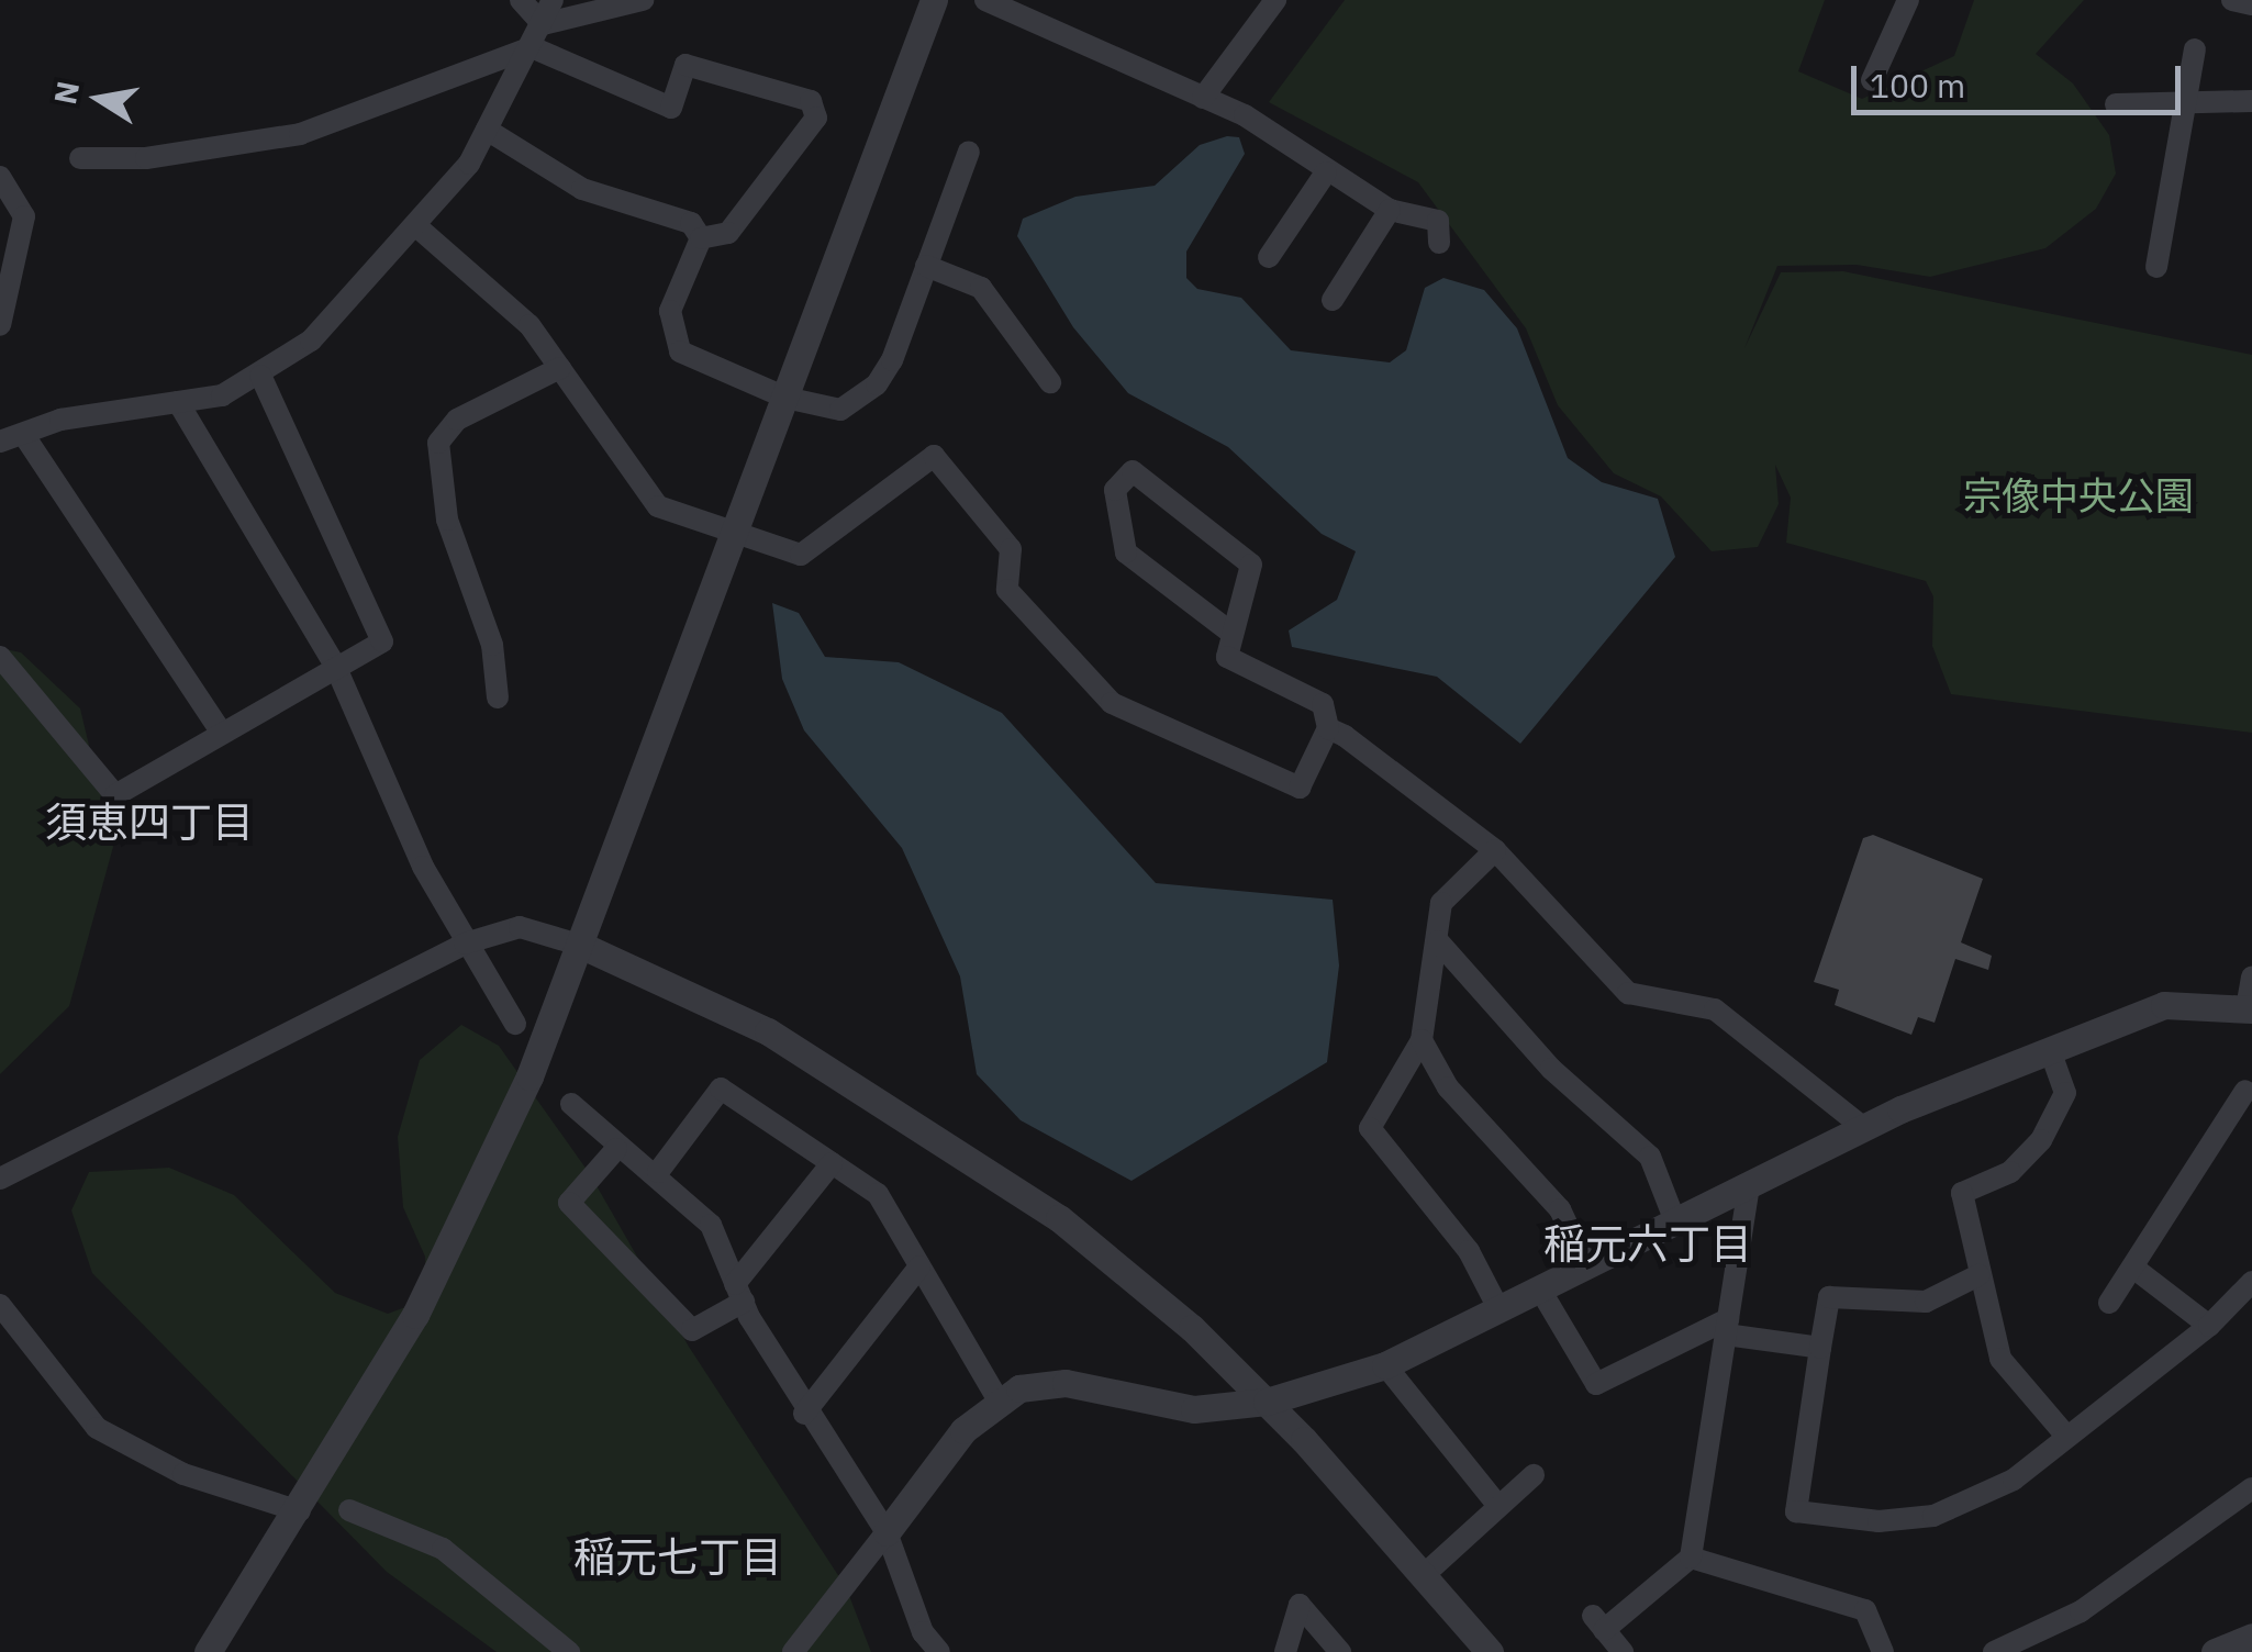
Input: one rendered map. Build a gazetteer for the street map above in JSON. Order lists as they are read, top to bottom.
{
  "districts": ["須恵四丁目", "稲元六丁目", "稲元七丁目"],
  "parks": ["宗像中央公園"],
  "scale_bar": "100 m",
  "north": "left"
}
